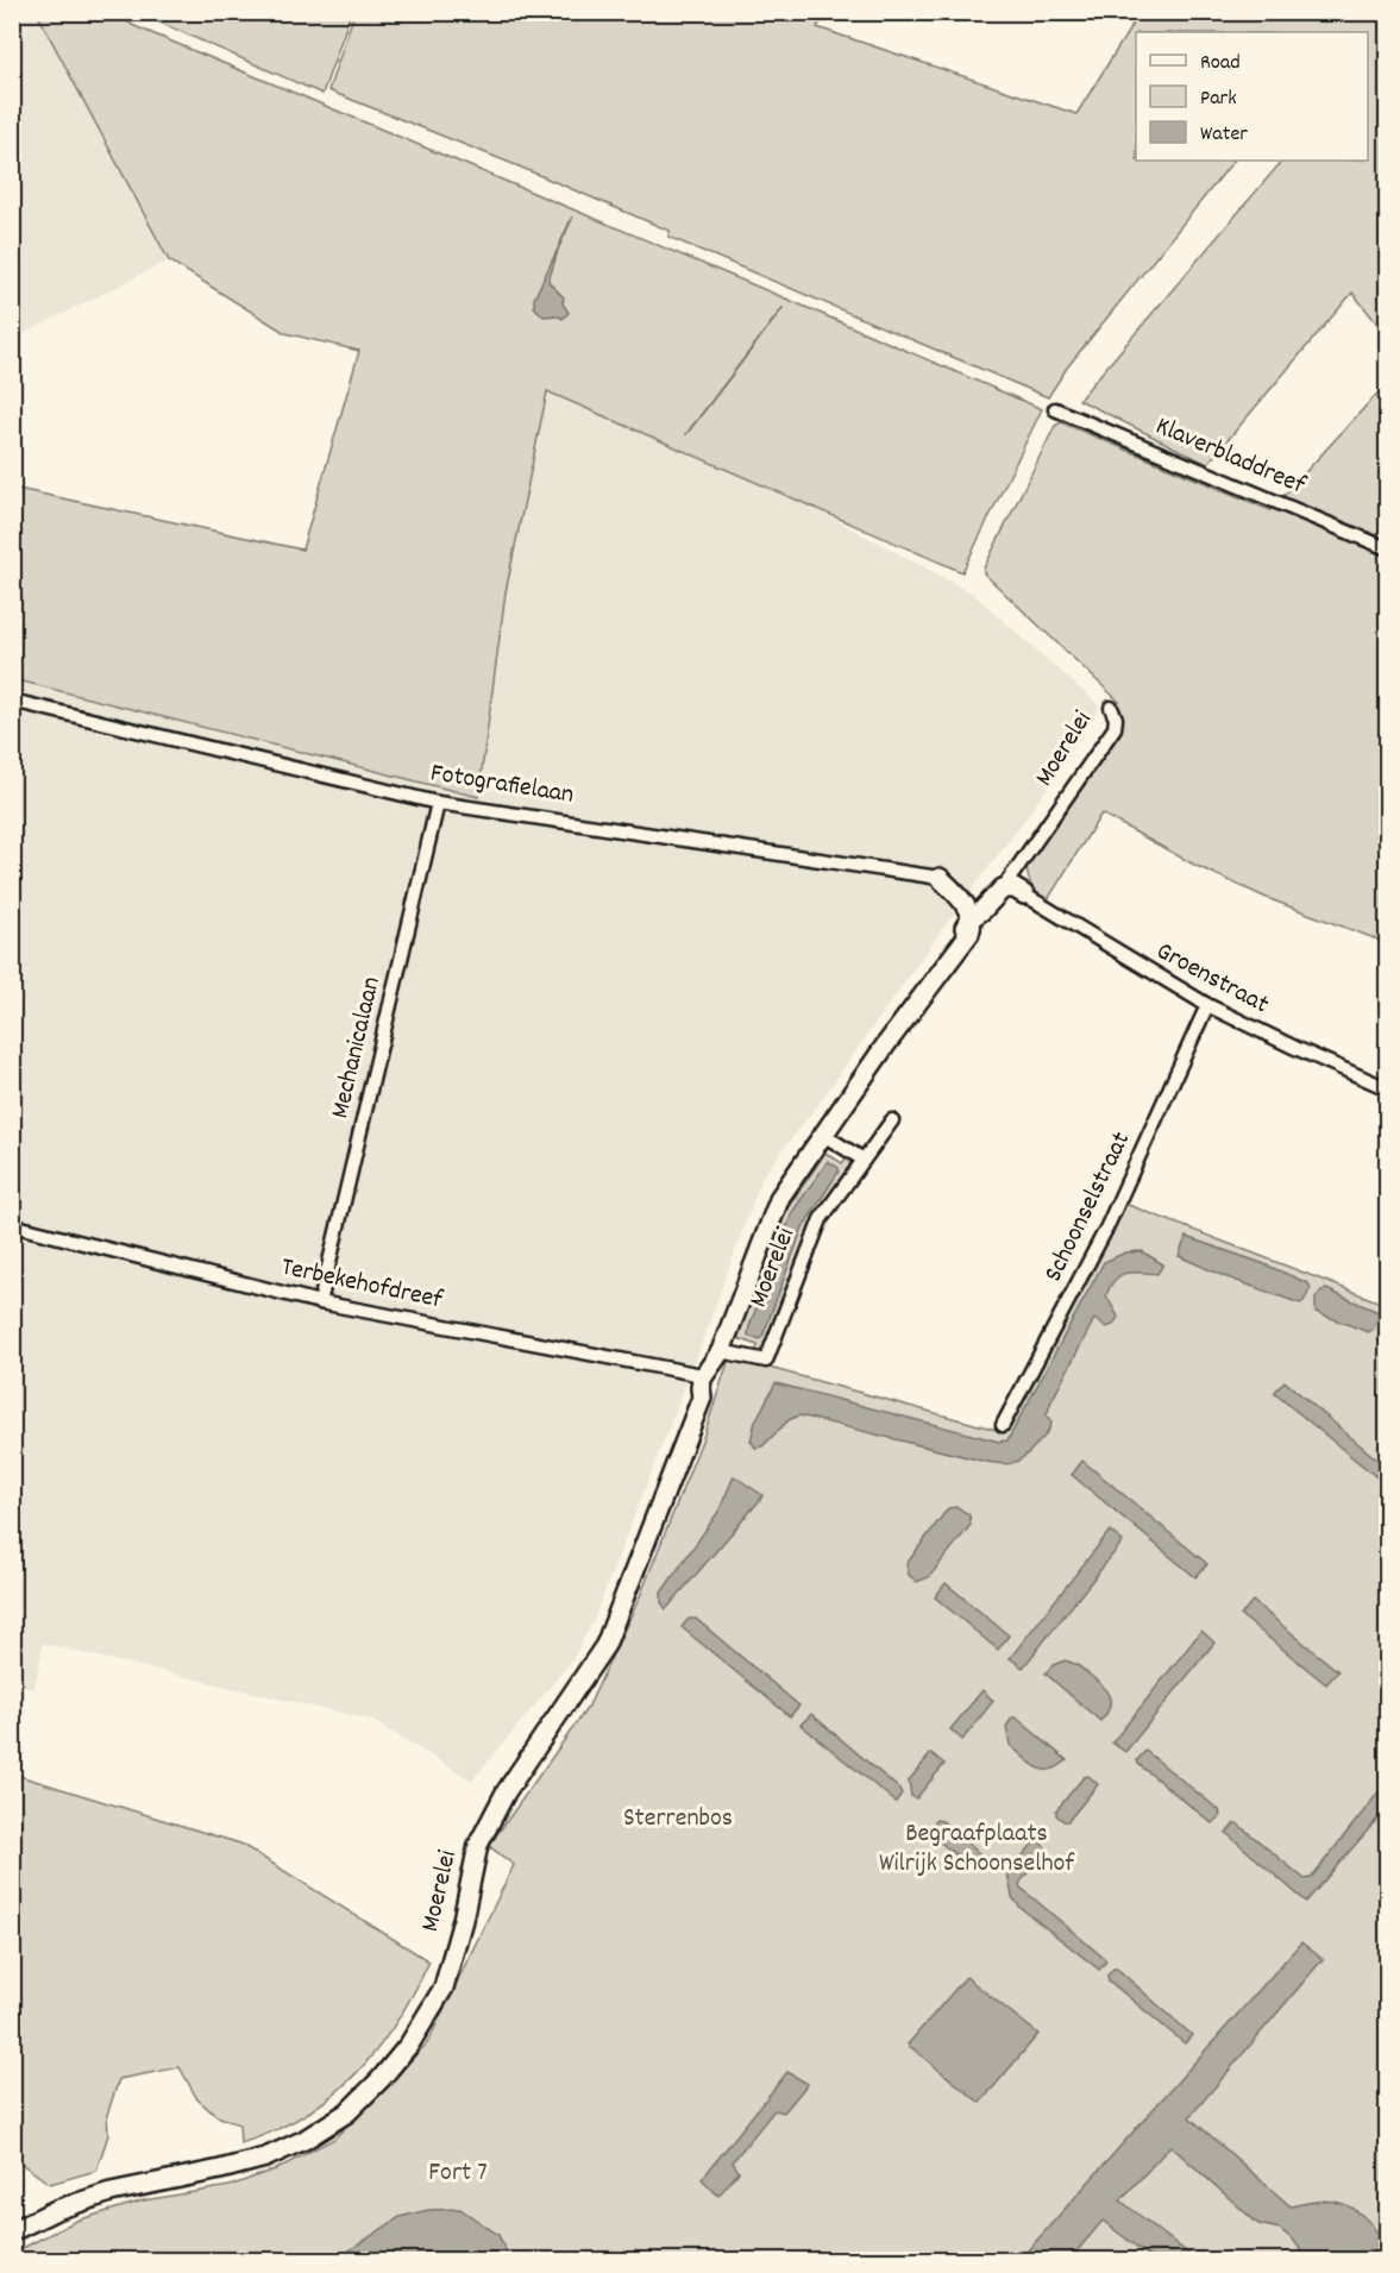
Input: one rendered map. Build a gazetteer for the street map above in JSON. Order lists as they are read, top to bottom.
{
  "streets": {
    "street": [
      "Klaverbladdreef",
      "Moerelei",
      "Fotografielaan",
      "Groenstraat",
      "Mechanicalaan",
      "Schoonselstraat",
      "Terbekehofdreef"
    ]
  },
  "crossings": [
    ["Moerelei", "Fotografielaan"],
    ["Moerelei", "Terbekehofdreef"],
    ["Fotografielaan", "Mechanicalaan"],
    ["Groenstraat", "Schoonselstraat"],
    ["Mechanicalaan", "Terbekehofdreef"]
  ],
  "parks": ["Sterrenbos", "Begraafplaats Wilrijk Schoonselhof", "Fort 7"],
  "legend": ["Road", "Park", "Water"]
}
